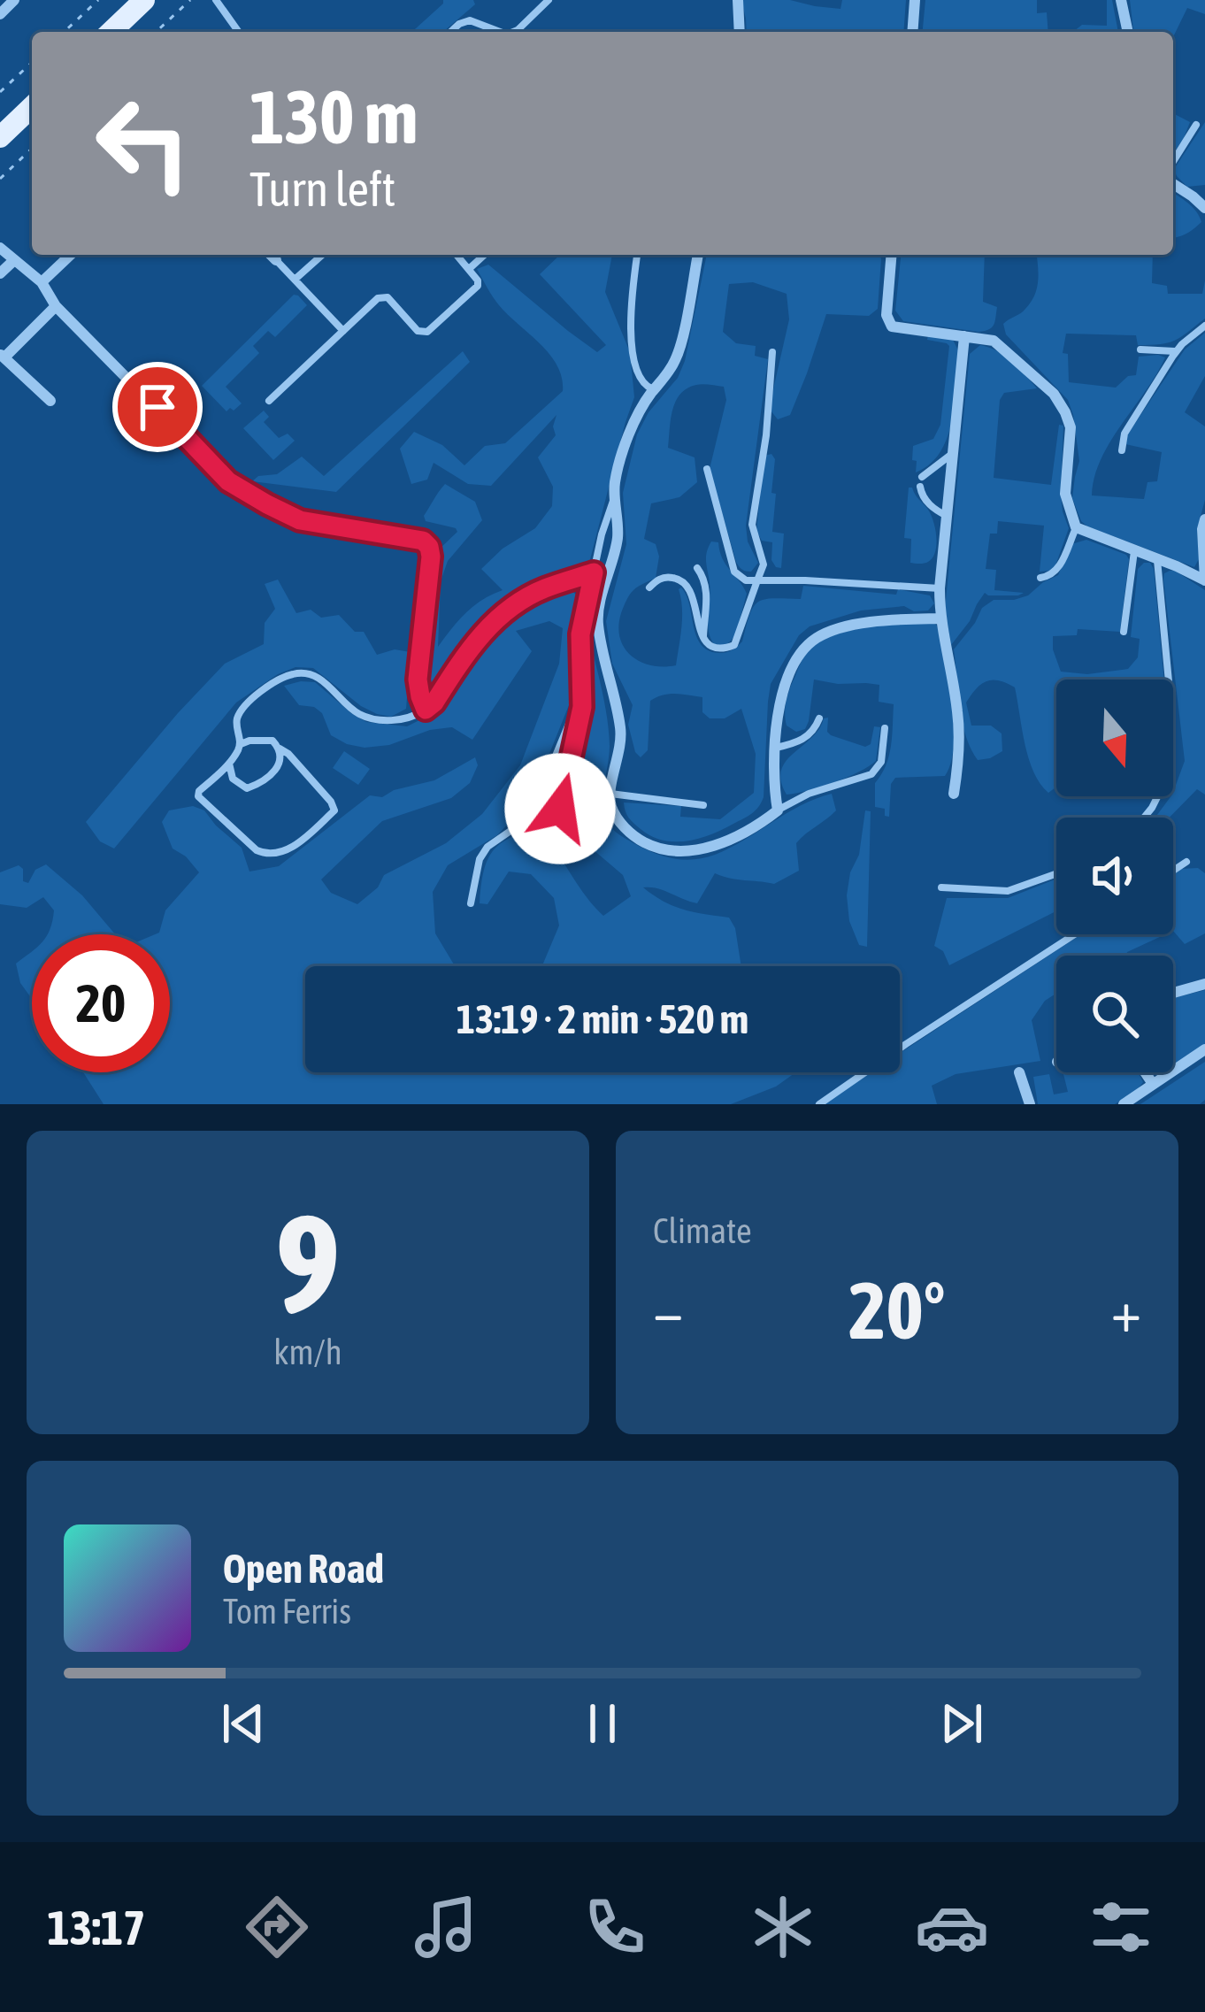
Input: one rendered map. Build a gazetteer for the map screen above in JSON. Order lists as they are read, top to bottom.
{
  "north": "bottom",
  "page": {
    "turn": ["130 m", "Turn left"],
    "limit": "20",
    "trip": "13:19 · 2 min · 520 m",
    "tile": [
      ["9", "km/h"],
      "Climate"
    ],
    "heat": ["−", "20°", "+"],
    "song": ["Open Road", "Tom Ferris"],
    "tabs": "13:17"
  }
}
